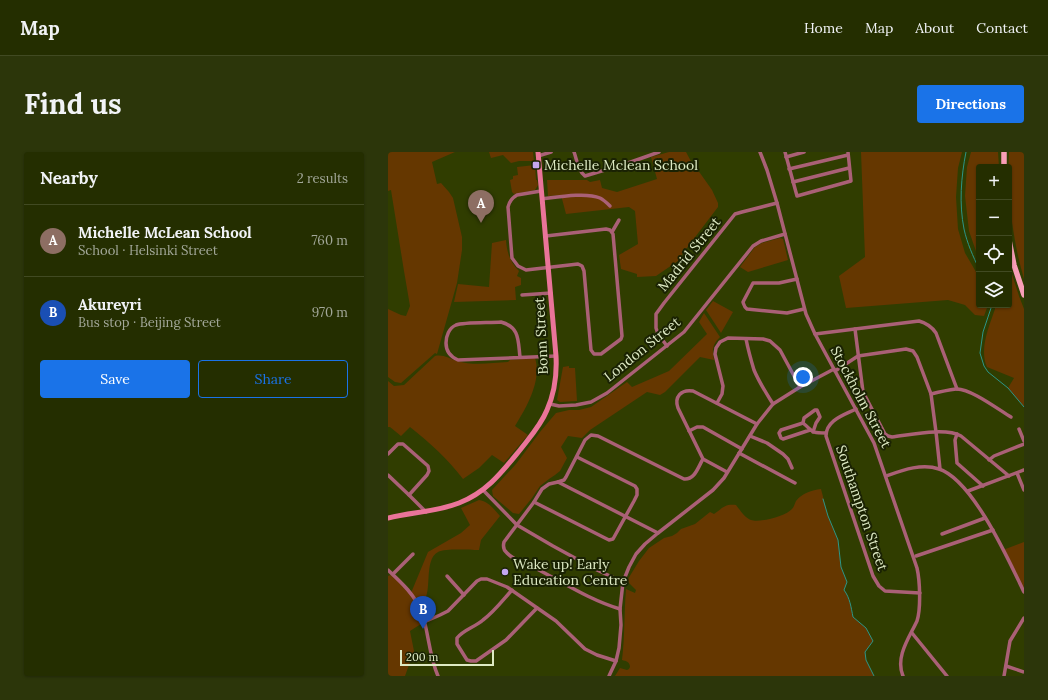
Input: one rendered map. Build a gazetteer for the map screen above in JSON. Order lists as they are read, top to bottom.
{
  "streets": {
    "street": [
      "Madrid Street",
      "Bonn Street",
      "London Street",
      "Stockholm Street",
      "Southampton Street"
    ]
  },
  "crossings": [
    ["Madrid Street", "London Street"],
    ["Madrid Street", "Stockholm Street"],
    ["Bonn Street", "London Street"],
    ["London Street", "Stockholm Street"],
    ["Stockholm Street", "Southampton Street"]
  ],
  "places": {
    "transit": ["Michelle Mclean School"],
    "other": ["Wake up! Early Education Centre"]
  },
  "scale_bar": "200 m",
  "page": {
    "header": "Map",
    "nav": [
      "Home",
      "Map",
      "About",
      "Contact"
    ],
    "buttons": [
      "Directions",
      ["Save", "Share"]
    ],
    "title": "Find us",
    "heading": ["Nearby", "2 results"],
    "map_buttons": ["+", "−"],
    "pins": ["A", "B"],
    "list": [
      {
        "mark": "A",
        "name": "Michelle McLean School",
        "note": "School · Helsinki Street",
        "value": "760 m"
      },
      {
        "mark": "B",
        "name": "Akureyri",
        "note": "Bus stop · Beijing Street",
        "value": "970 m"
      }
    ],
    "scale": "200 m"
  }
}
